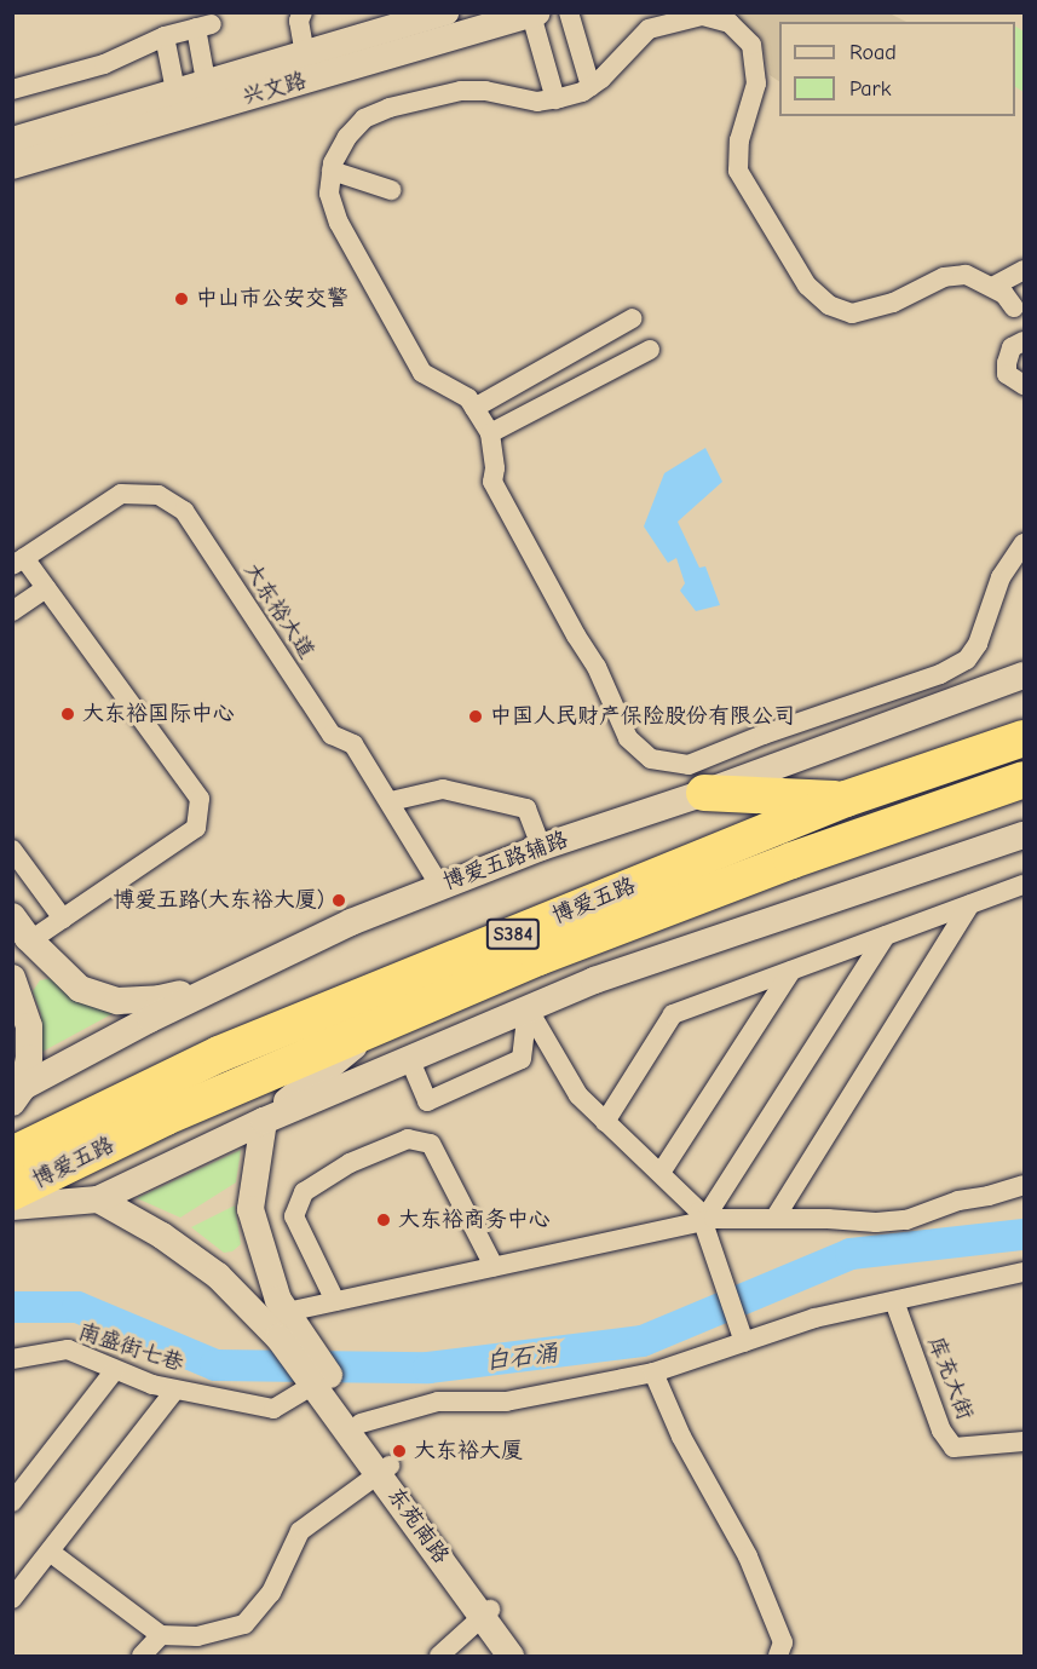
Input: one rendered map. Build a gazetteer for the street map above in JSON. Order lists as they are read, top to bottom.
{
  "streets": {
    "highway": ["博爱五路", "S384"],
    "street": [
      "兴文路",
      "大东裕大道",
      "博爱五路辅路",
      "南盛街七巷",
      "库充大街",
      "东苑南路"
    ]
  },
  "crossings": [
    ["大东裕大道", "博爱五路辅路"],
    ["南盛街七巷", "东苑南路"]
  ],
  "water": ["白石涌"],
  "places": [
    "中山市公安交警",
    "大东裕国际中心",
    "中国人民财产保险股份有限公司",
    "博爱五路(大东裕大厦)",
    "大东裕商务中心",
    "大东裕大厦"
  ],
  "legend": ["Road", "Park"]
}
